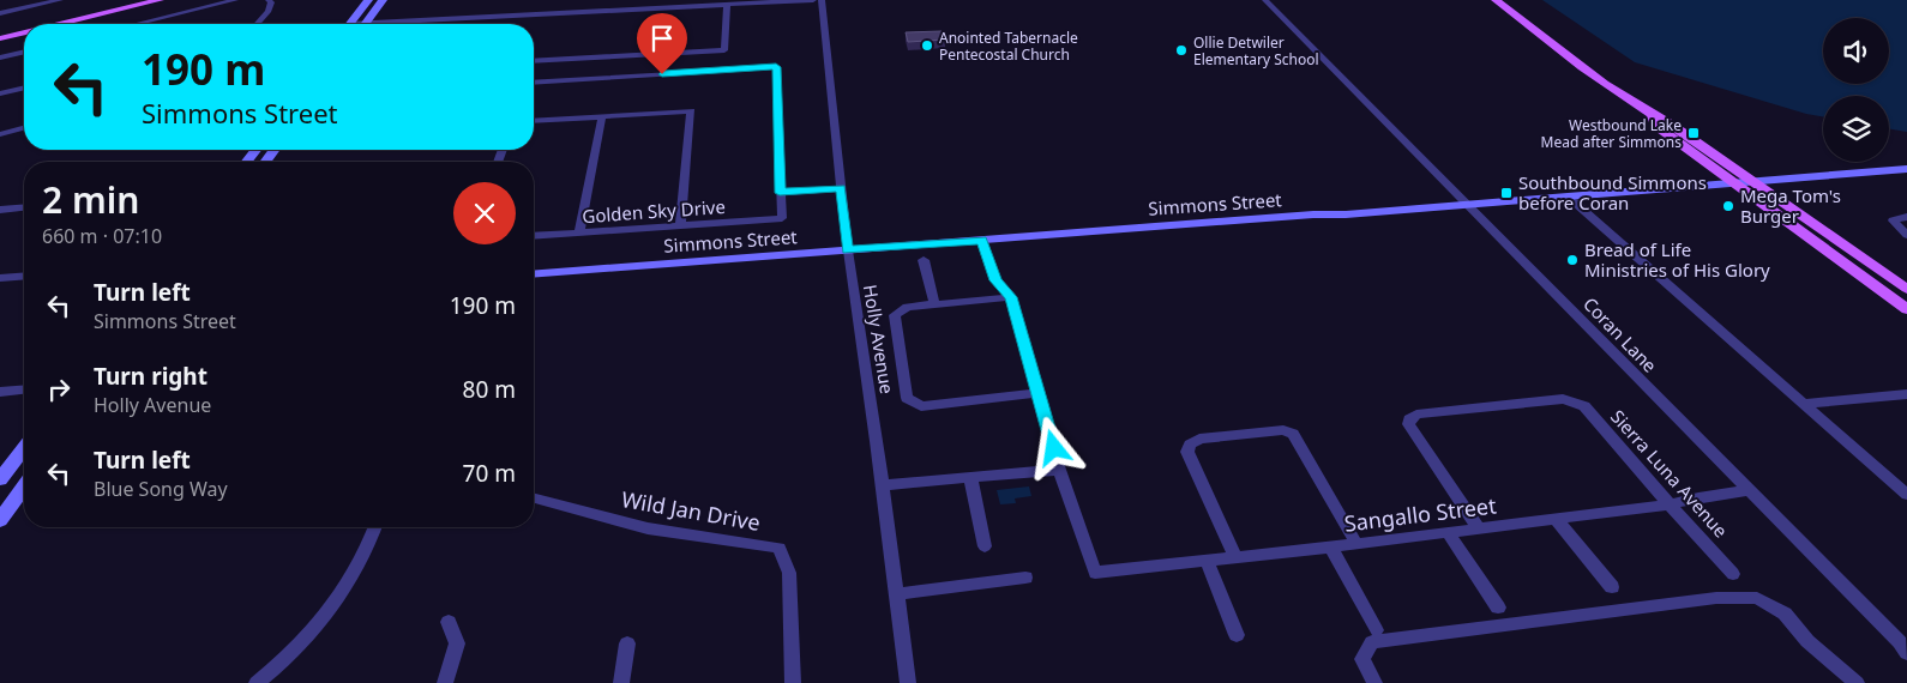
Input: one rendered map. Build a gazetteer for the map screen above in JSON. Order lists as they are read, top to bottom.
{
  "streets": {
    "main road": ["Simmons Street"],
    "street": [
      "Golden Sky Drive",
      "Coran Lane",
      "Holly Avenue",
      "Sierra Luna Avenue",
      "Wild Jan Drive",
      "Sangallo Street"
    ]
  },
  "crossings": [
    ["Simmons Street", "Coran Lane"],
    ["Simmons Street", "Holly Avenue"],
    ["Coran Lane", "Sangallo Street"],
    ["Sierra Luna Avenue", "Sangallo Street"]
  ],
  "places": {
    "other": [
      "Anointed Tabernacle Pentecostal Church",
      "Ollie Detwiler Elementary School",
      "Mega Tom's Burger",
      "Bread of Life Ministries of His Glory"
    ],
    "transit": ["Westbound Lake Mead after Simmons", "Southbound Simmons before Coran"]
  },
  "page": {
    "turn": ["190 m", "Simmons Street"],
    "heading": ["2 min", "660 m · 07:10"],
    "list": [
      {
        "name": "Turn left",
        "note": "Simmons Street",
        "value": "190 m"
      },
      {
        "name": "Turn right",
        "note": "Holly Avenue",
        "value": "80 m"
      },
      {
        "name": "Turn left",
        "note": "Blue Song Way",
        "value": "70 m"
      }
    ]
  }
}
